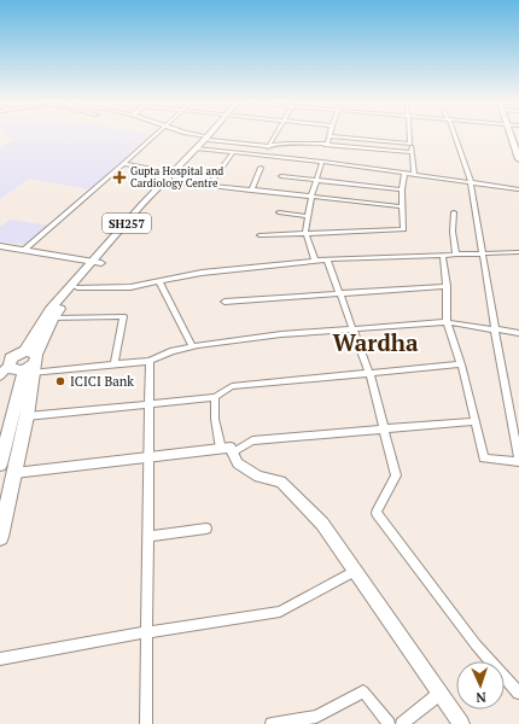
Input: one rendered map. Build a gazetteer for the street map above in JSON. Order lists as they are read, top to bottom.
{
  "streets": {
    "main road": ["SH257"]
  },
  "districts": ["Wardha"],
  "places": {
    "health": ["Gupta Hospital and Cardiology Centre"],
    "other": ["ICICI Bank"]
  },
  "north": "bottom"
}
